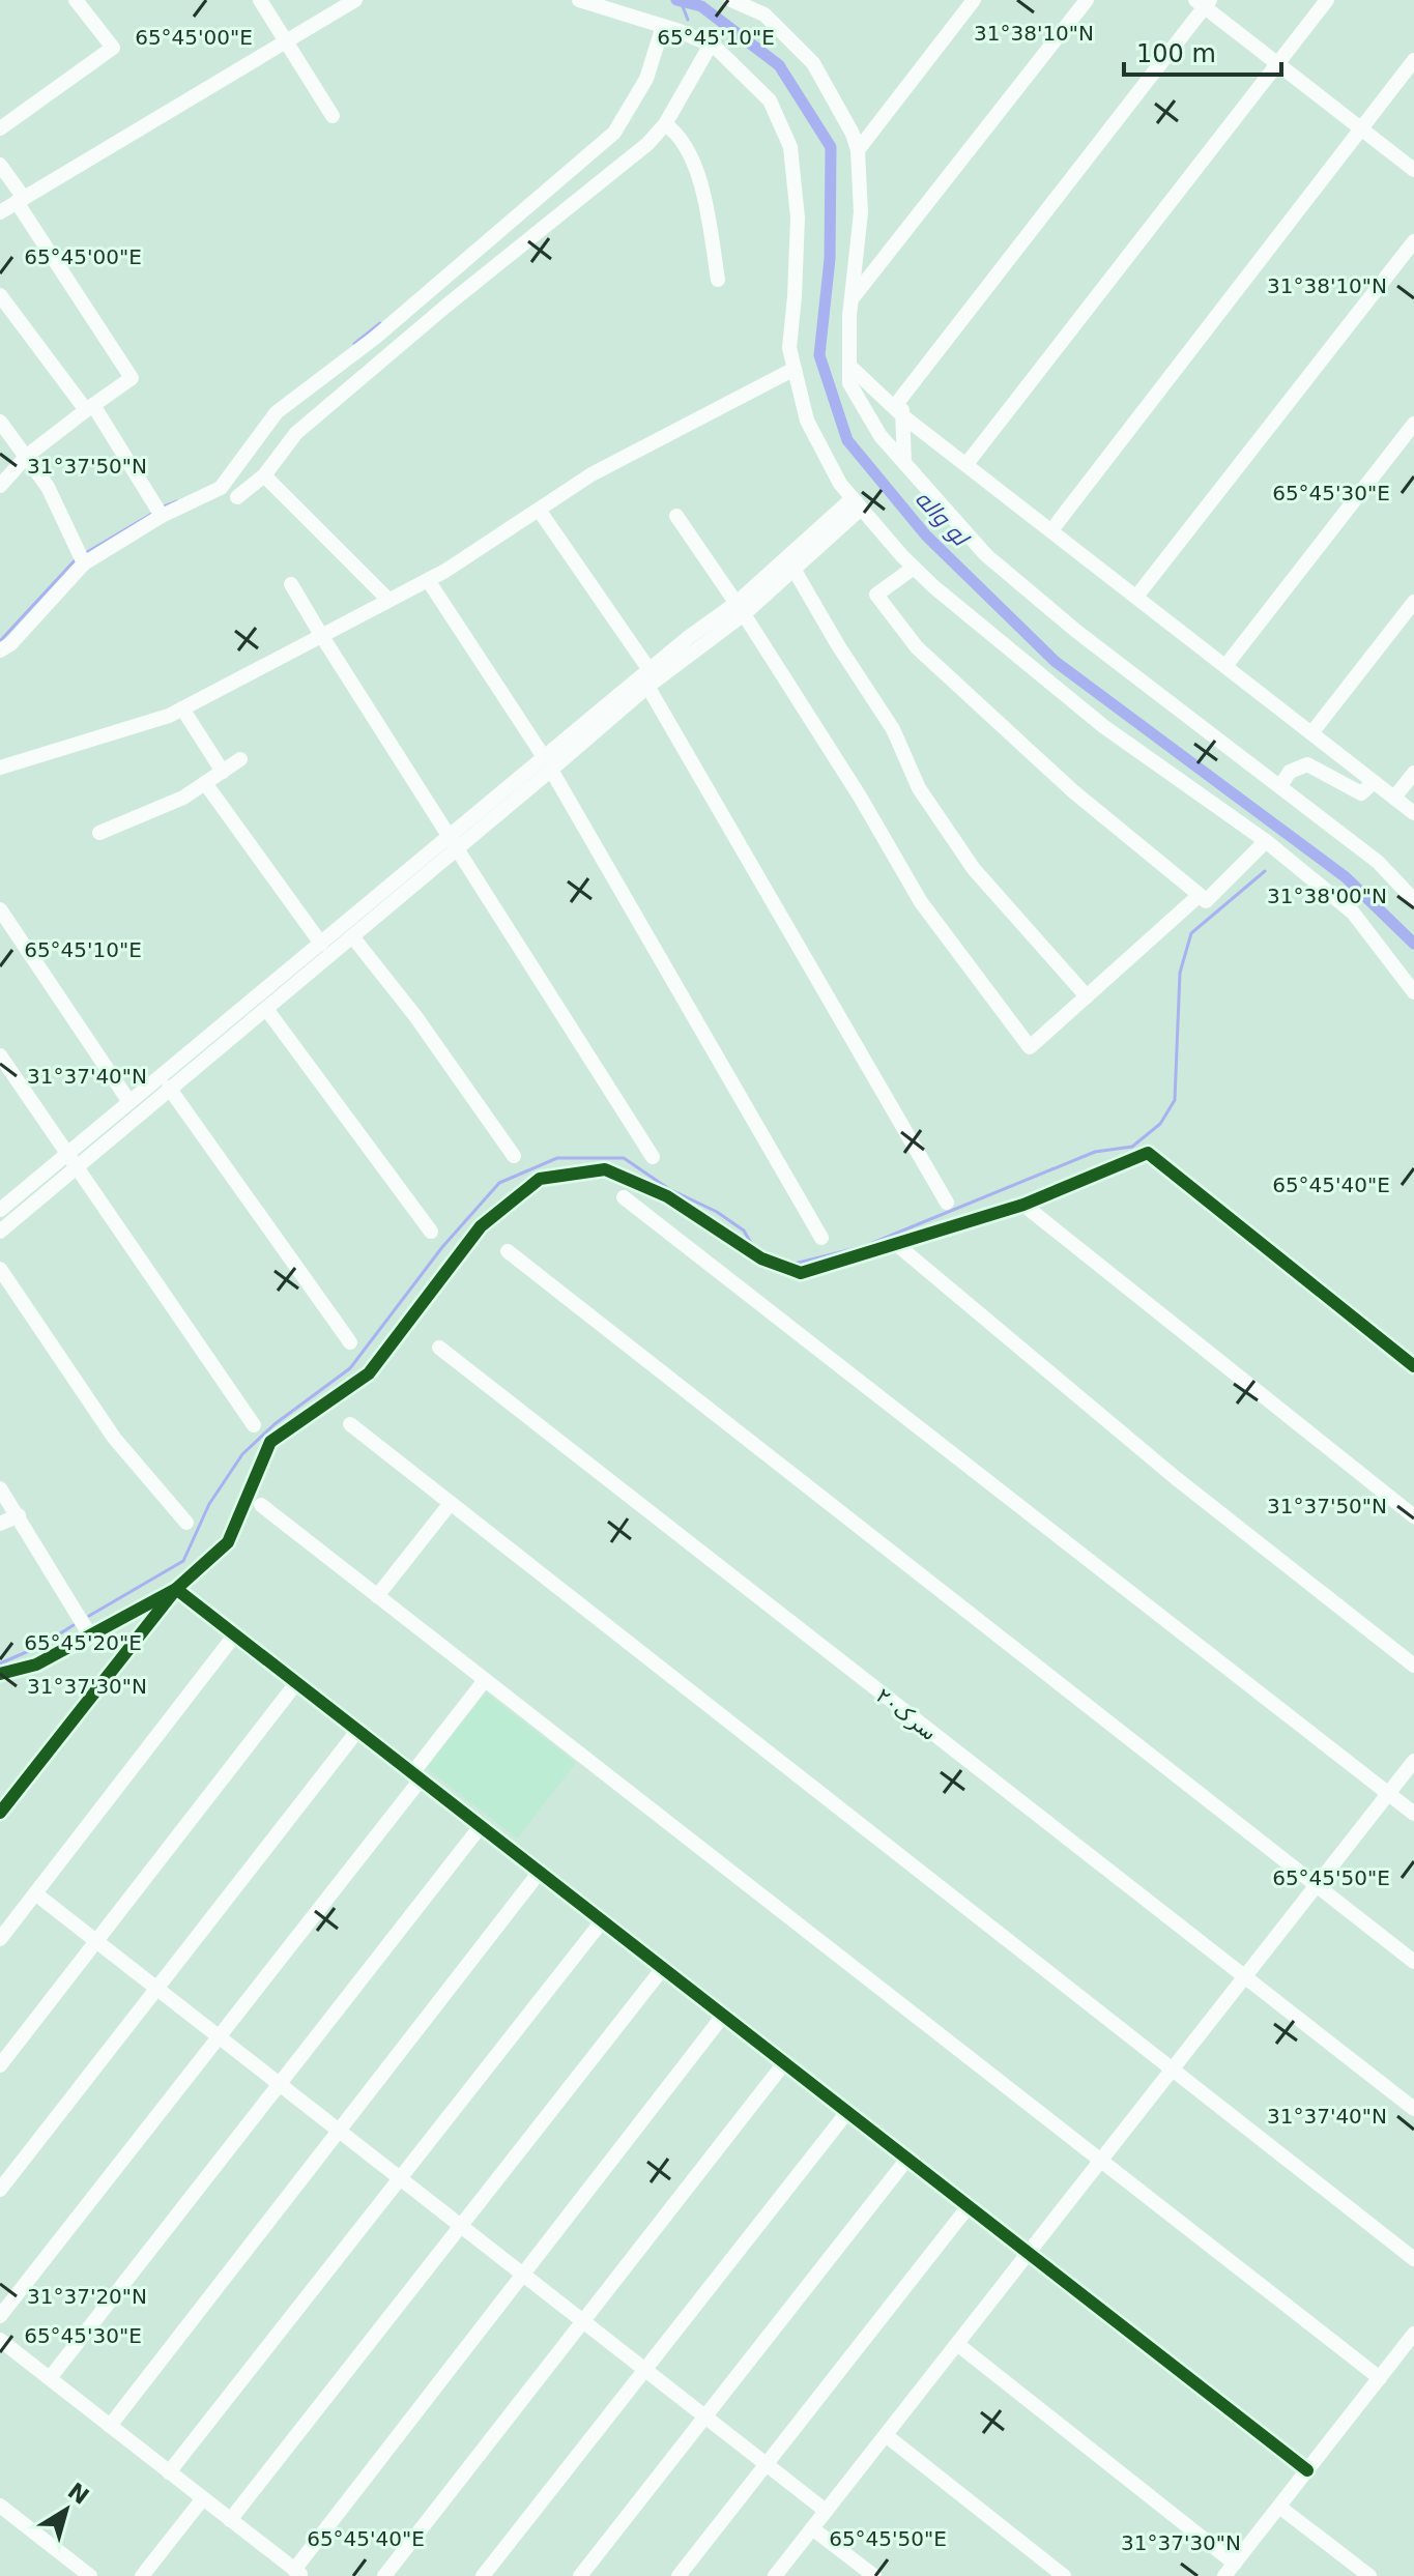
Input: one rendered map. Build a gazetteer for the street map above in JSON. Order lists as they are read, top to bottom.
{
  "streets": {
    "street": ["سرک۲۰"]
  },
  "water": ["لو واله"],
  "scale_bar": "100 m",
  "north": "top right",
  "coordinates": [
    "31°38'10\"N",
    "65°45'00\"E",
    "65°45'10\"E",
    "31°37'50\"N",
    "65°45'30\"E",
    "31°38'00\"N",
    "31°37'40\"N",
    "65°45'40\"E",
    "65°45'20\"E",
    "31°37'30\"N",
    "65°45'50\"E",
    "31°37'20\"N"
  ]
}
